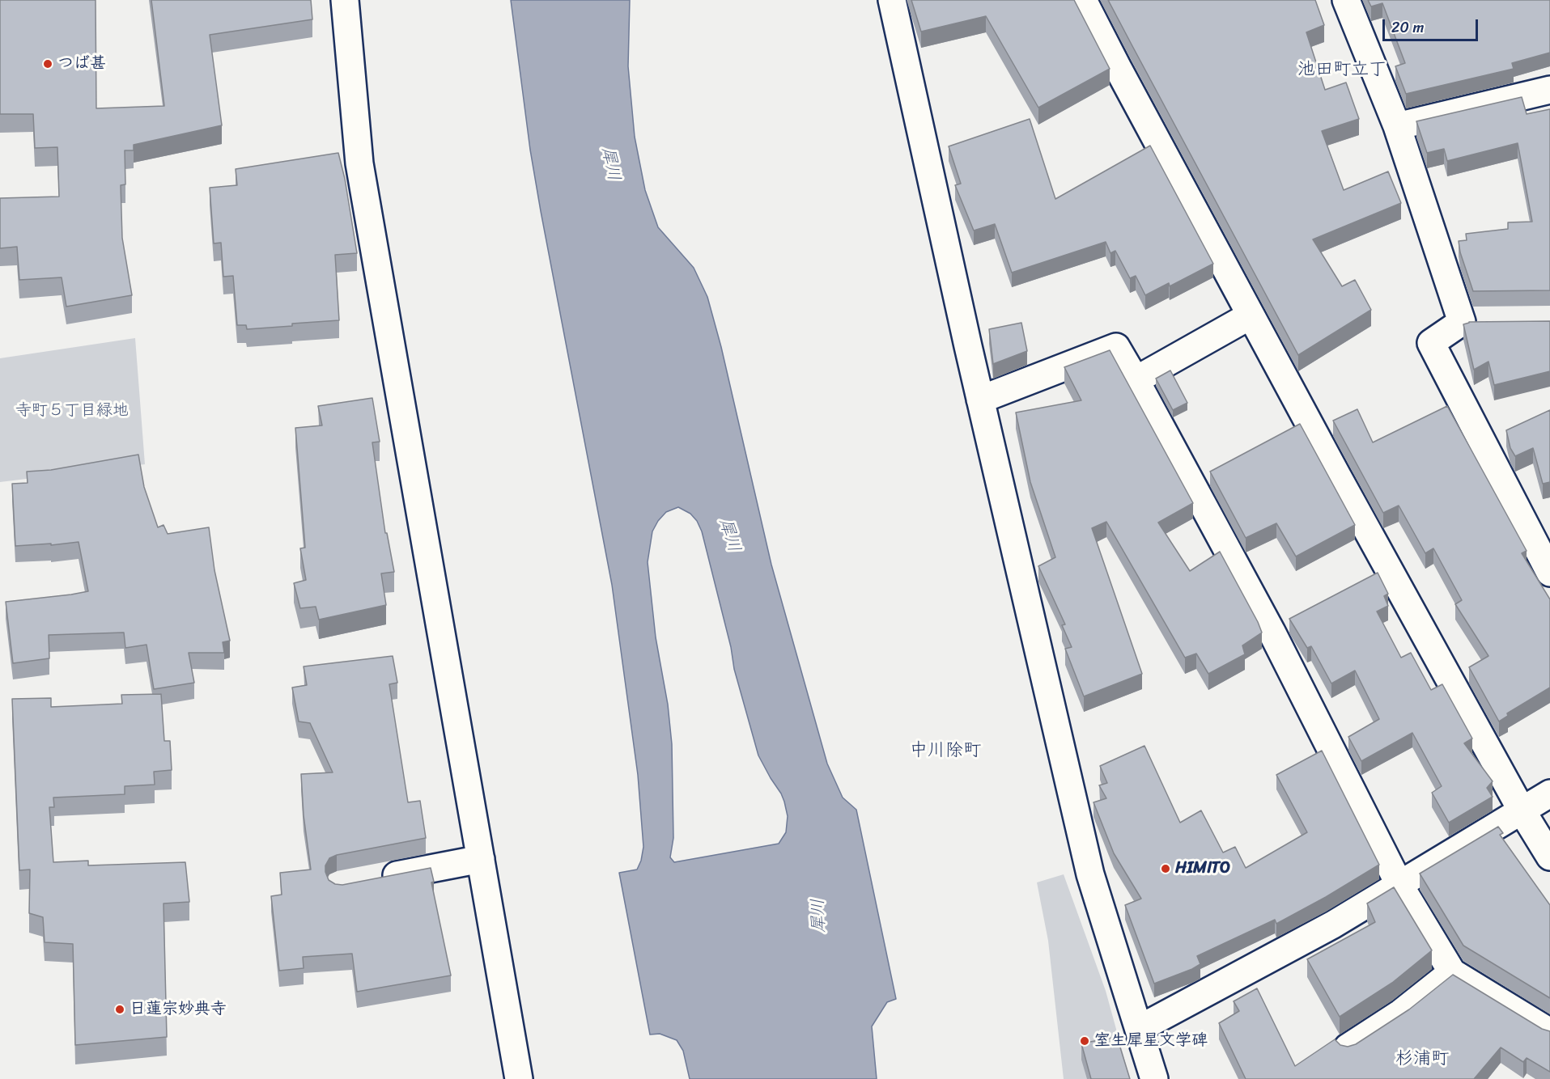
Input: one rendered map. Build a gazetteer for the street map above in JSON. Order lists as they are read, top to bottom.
{
  "districts": ["池田町立丁", "中川除町", "杉浦町"],
  "water": ["犀川"],
  "parks": ["寺町５丁目緑地"],
  "places": [
    "つば甚",
    "HIMITO",
    "日蓮宗妙典寺",
    "室生犀星文学碑"
  ],
  "scale_bar": "20 m"
}
